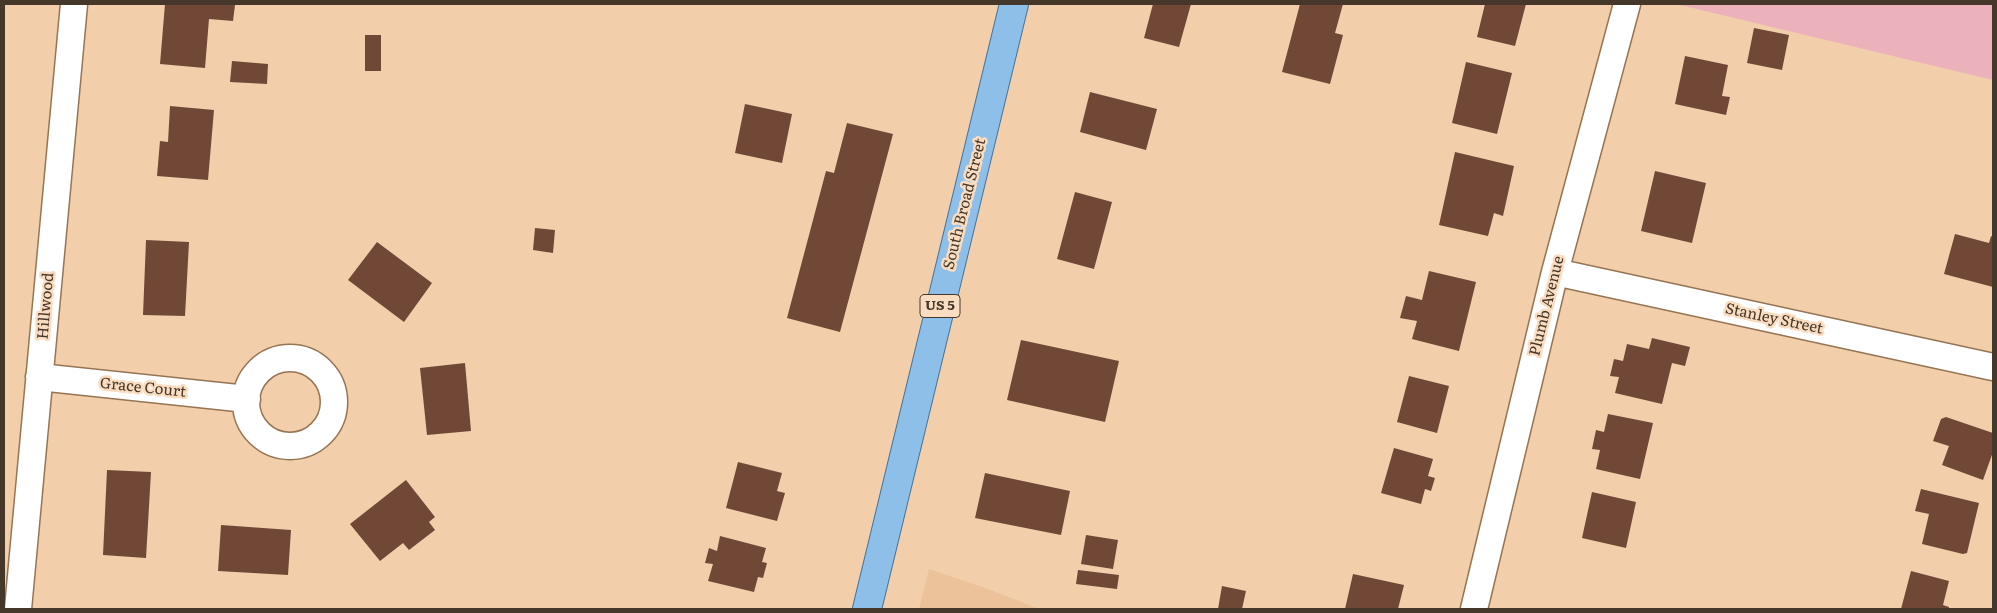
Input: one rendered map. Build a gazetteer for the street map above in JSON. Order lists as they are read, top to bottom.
{
  "streets": {
    "main road": ["South Broad Street", "US 5"],
    "street": [
      "Hillwood",
      "Plumb Avenue",
      "Stanley Street",
      "Grace Court"
    ]
  },
  "crossings": [
    ["Hillwood", "Grace Court"],
    ["Plumb Avenue", "Stanley Street"]
  ]
}
